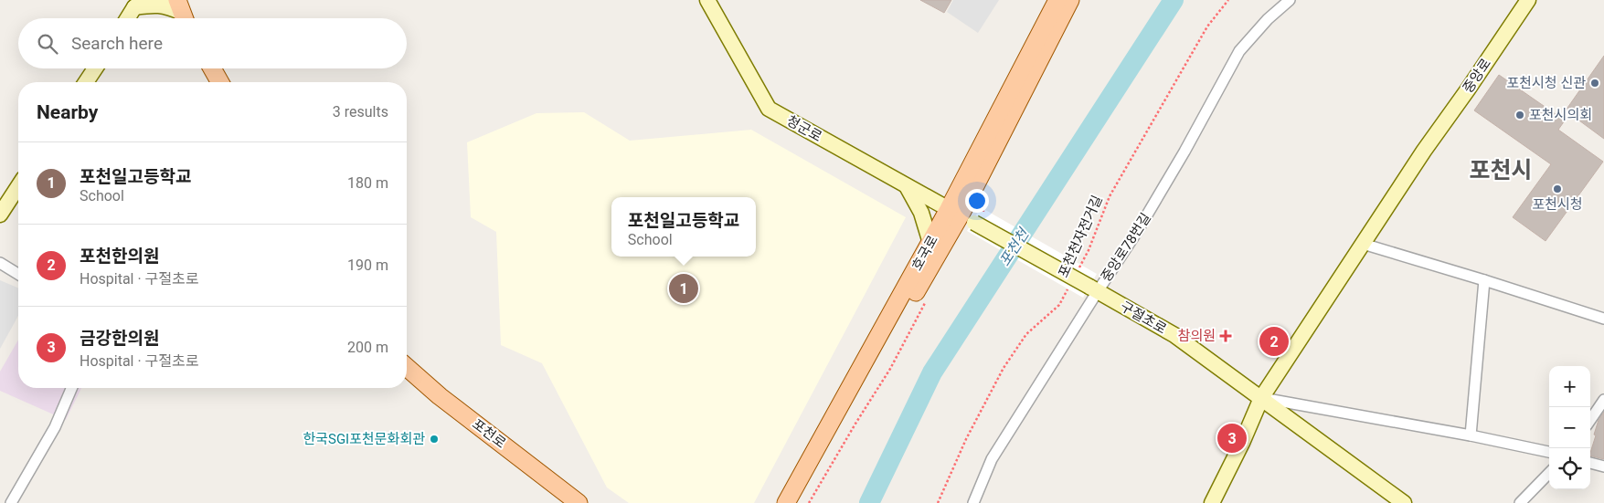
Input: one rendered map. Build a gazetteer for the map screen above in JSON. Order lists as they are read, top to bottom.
{
  "streets": {
    "main road": ["호국로", "포천로"],
    "street": [
      "중앙로",
      "청군로",
      "중앙로78번길",
      "구절초로"
    ],
    "path": ["포천천자전거길"]
  },
  "crossings": [
    ["중앙로", "구절초로"],
    ["청군로", "호국로"],
    ["청군로", "구절초로"],
    ["중앙로78번길", "구절초로"],
    ["호국로", "구절초로"]
  ],
  "districts": ["포천시"],
  "water": ["포천천"],
  "places": {
    "other": [
      "포천시청 신관",
      "포천시의회",
      "포천시청",
      "한국SGI포천문화회관"
    ],
    "health": ["참의원"]
  },
  "page": {
    "search": "Search here",
    "heading": ["Nearby", "3 results"],
    "list": [
      {
        "mark": "1",
        "name": "포천일고등학교",
        "note": "School",
        "value": "180 m"
      },
      {
        "mark": "2",
        "name": "포천한의원",
        "note": "Hospital · 구절초로",
        "value": "190 m"
      },
      {
        "mark": "3",
        "name": "금강한의원",
        "note": "Hospital · 구절초로",
        "value": "200 m"
      }
    ],
    "popup": ["포천일고등학교", "School"],
    "pins": ["1", "2", "3"],
    "map_buttons": ["+", "−"]
  }
}
